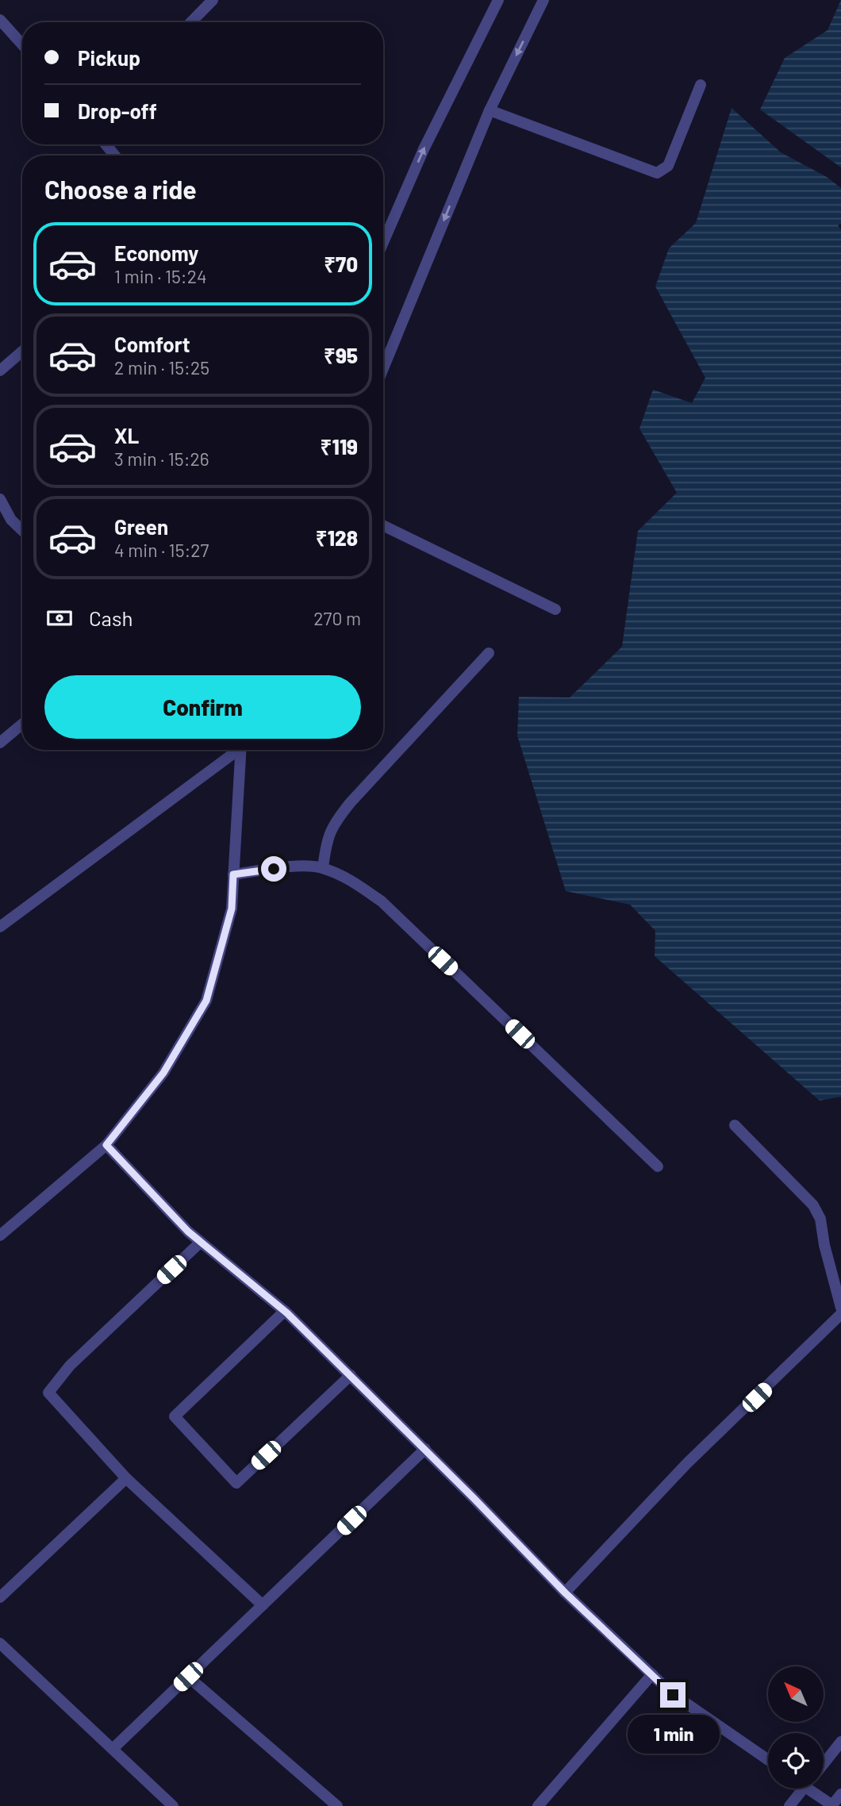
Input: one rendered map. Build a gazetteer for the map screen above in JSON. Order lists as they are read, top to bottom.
{
  "north": "top left",
  "page": {
    "banner": ["Pickup", "Drop-off"],
    "heading": "Choose a ride",
    "list": [
      {
        "name": "Economy",
        "note": "1 min · 15:24",
        "value": "₹70"
      },
      {
        "name": "Comfort",
        "note": "2 min · 15:25",
        "value": "₹95"
      },
      {
        "name": "XL",
        "note": "3 min · 15:26",
        "value": "₹119"
      },
      {
        "name": "Green",
        "note": "4 min · 15:27",
        "value": "₹128"
      }
    ],
    "pay": ["Cash", "270 m"],
    "buttons": "Confirm",
    "bubble": "1 min"
  }
}
